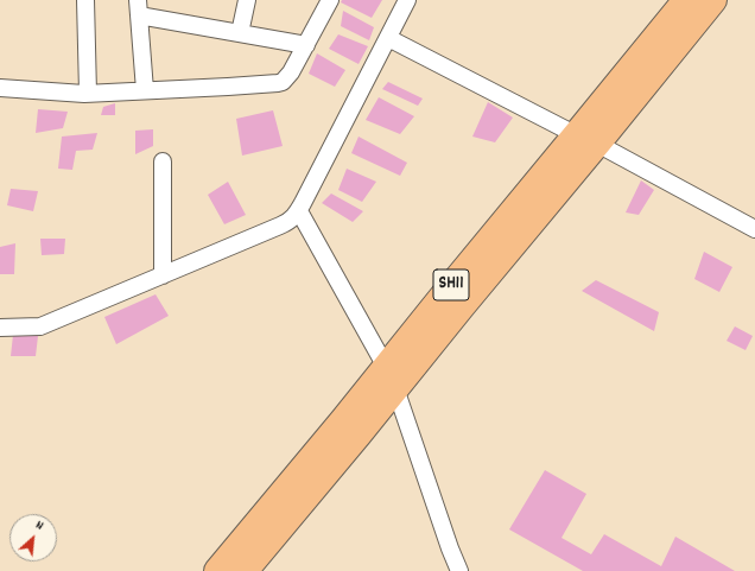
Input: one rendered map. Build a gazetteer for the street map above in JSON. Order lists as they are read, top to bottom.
{
  "streets": {
    "main road": ["SH11"]
  },
  "north": "top right"
}
